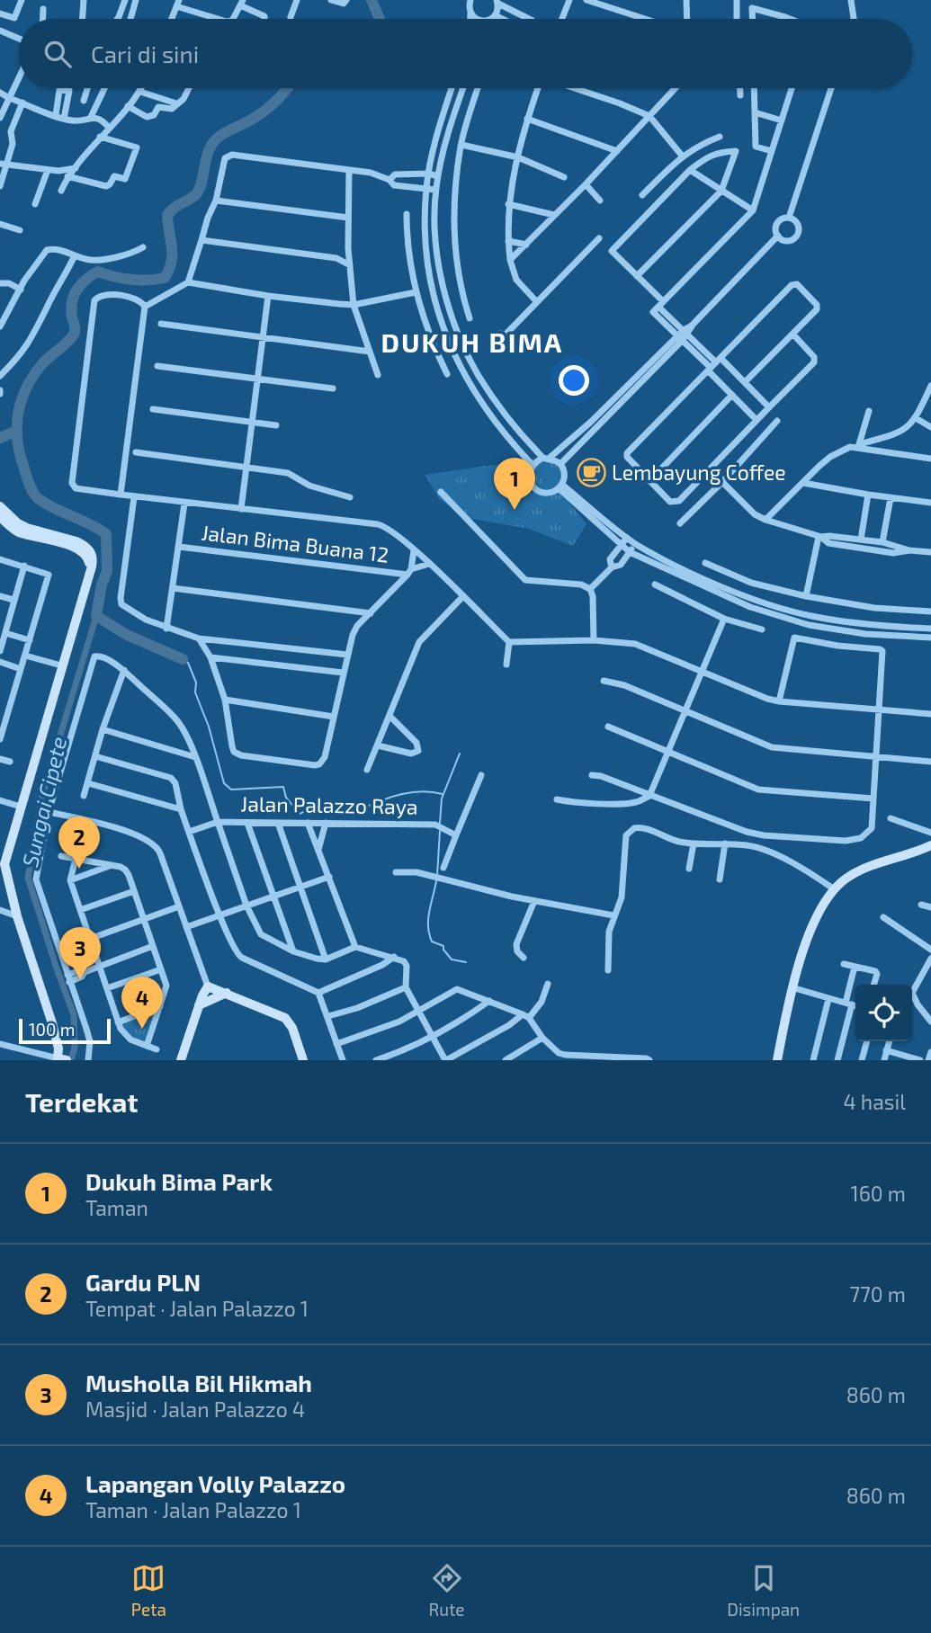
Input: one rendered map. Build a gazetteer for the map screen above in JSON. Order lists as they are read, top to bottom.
{
  "streets": {
    "street": ["Jalan Bima Buana 12", "Jalan Palazzo Raya"]
  },
  "districts": ["DUKUH BIMA"],
  "water": ["Sungai Cipete"],
  "places": {
    "cafe": ["Lembayung Coffee"]
  },
  "scale_bar": "100 m",
  "page": {
    "search": "Cari di sini",
    "pins": [
      "1",
      "2",
      "3",
      "4"
    ],
    "scale": "100 m",
    "heading": ["Terdekat", "4 hasil"],
    "list": [
      {
        "mark": "1",
        "name": "Dukuh Bima Park",
        "note": "Taman",
        "value": "160 m"
      },
      {
        "mark": "2",
        "name": "Gardu PLN",
        "note": "Tempat · Jalan Palazzo 1",
        "value": "770 m"
      },
      {
        "mark": "3",
        "name": "Musholla Bil Hikmah",
        "note": "Masjid · Jalan Palazzo 4",
        "value": "860 m"
      },
      {
        "mark": "4",
        "name": "Lapangan Volly Palazzo",
        "note": "Taman · Jalan Palazzo 1",
        "value": "860 m"
      }
    ],
    "nav": ["Peta", "Rute", "Disimpan"]
  }
}
